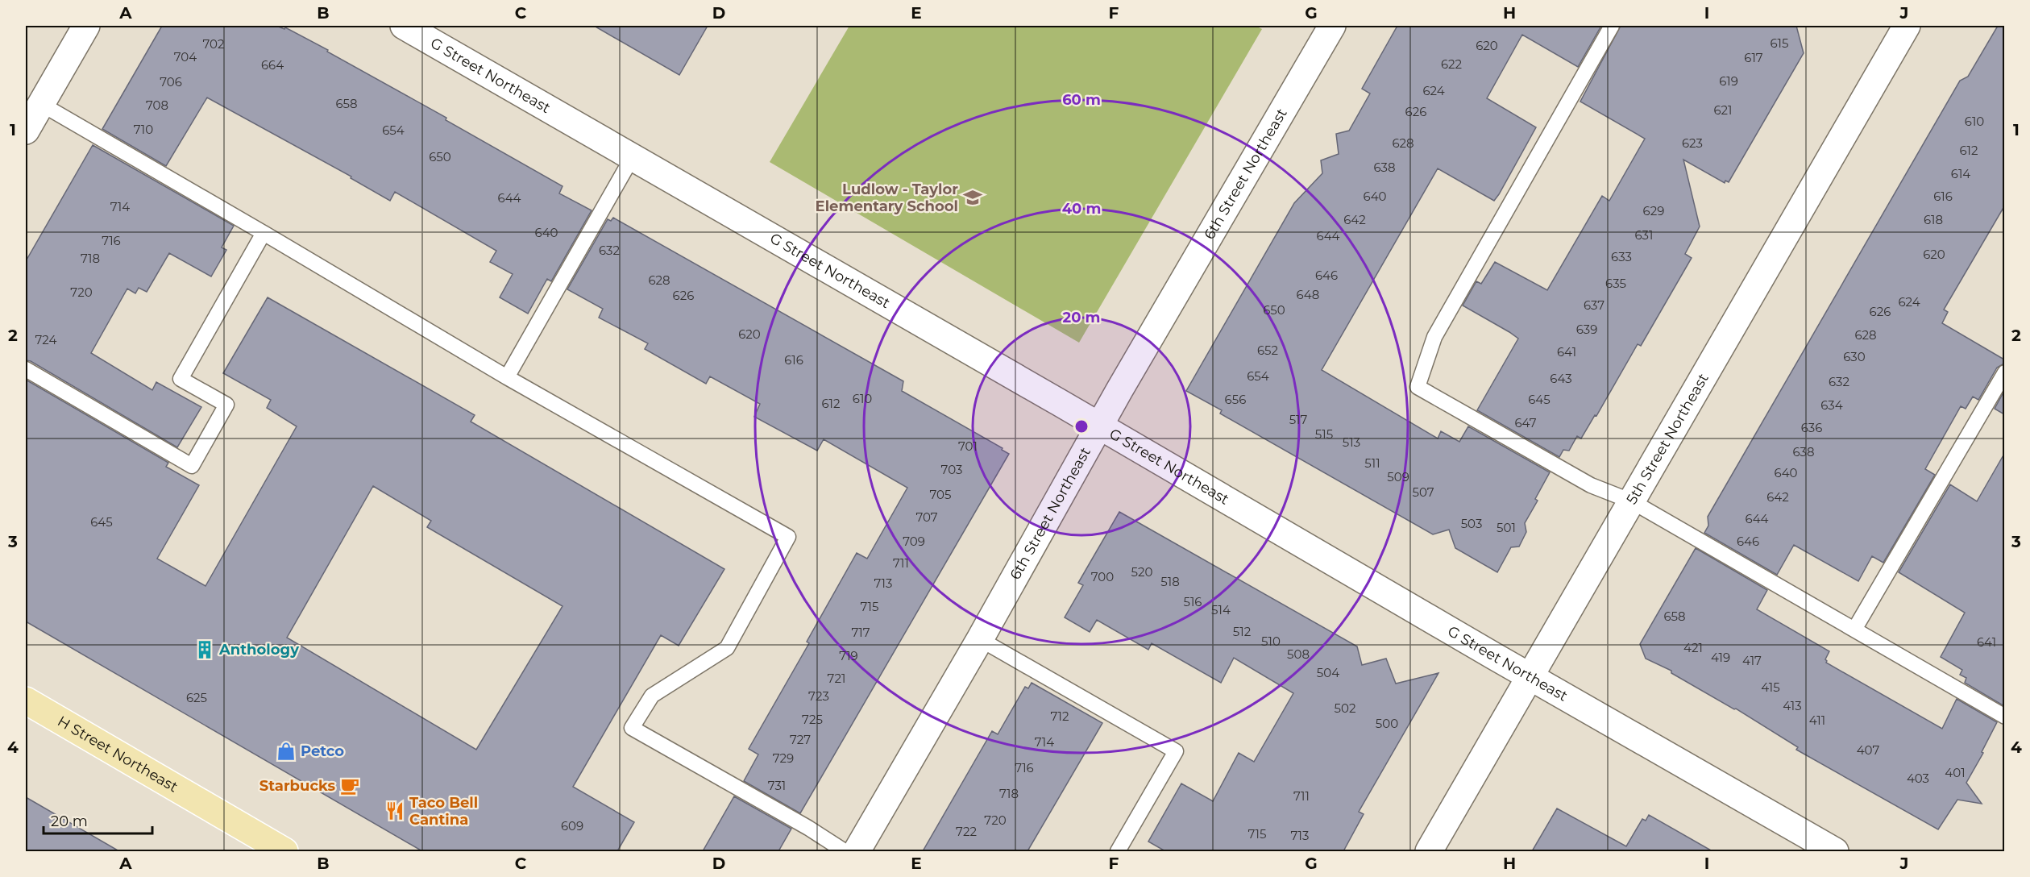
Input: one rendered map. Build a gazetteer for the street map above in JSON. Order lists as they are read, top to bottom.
{
  "streets": {
    "main road": ["H Street Northeast"],
    "street": ["G Street Northeast", "6th Street Northeast", "5th Street Northeast"]
  },
  "crossings": [
    ["G Street Northeast", "6th Street Northeast"],
    ["G Street Northeast", "5th Street Northeast"]
  ],
  "places": {
    "school or university": ["Ludlow - Taylor Elementary School"],
    "building": ["Anthology"],
    "shop": ["Petco"],
    "cafe": ["Starbucks"],
    "restaurant": ["Taco Bell Cantina"]
  },
  "house_numbers": [
    "615",
    "702",
    "620",
    "704",
    "617",
    "622",
    "664",
    "619",
    "706",
    "624",
    "658",
    "708",
    "621",
    "626",
    "610",
    "710",
    "654",
    "628",
    "623",
    "612",
    "650",
    "638",
    "614",
    "640",
    "616",
    "644",
    "714",
    "629",
    "642",
    "618",
    "640",
    "631",
    "644",
    "716",
    "632",
    "620",
    "633",
    "718",
    "646",
    "628",
    "635",
    "720",
    "648",
    "626",
    "624",
    "637",
    "650",
    "626",
    "639",
    "620",
    "628",
    "724",
    "652",
    "641",
    "630",
    "616",
    "654",
    "643",
    "632",
    "610",
    "656",
    "645",
    "612",
    "634",
    "517",
    "647",
    "636",
    "515",
    "513",
    "701",
    "638",
    "511",
    "703",
    "640",
    "509",
    "507",
    "705",
    "642",
    "707",
    "644",
    "645",
    "503",
    "501",
    "709",
    "646",
    "711",
    "520",
    "700",
    "518",
    "713",
    "516",
    "715",
    "514",
    "658",
    "512",
    "717",
    "510",
    "641",
    "421",
    "508",
    "719",
    "419",
    "417",
    "504",
    "721",
    "415",
    "723",
    "625",
    "413",
    "502",
    "712",
    "725",
    "411",
    "500",
    "727",
    "714",
    "407",
    "729",
    "716",
    "401",
    "403",
    "731",
    "718",
    "711",
    "720",
    "609",
    "722",
    "715",
    "713"
  ],
  "scale_bar": "20 m",
  "grid": {
    "columns": [
      "A",
      "B",
      "C",
      "D",
      "E",
      "F",
      "G",
      "H",
      "I",
      "J"
    ],
    "rows": [
      "1",
      "2",
      "3",
      "4"
    ]
  },
  "rings": ["60 m", "40 m", "20 m"]
}
